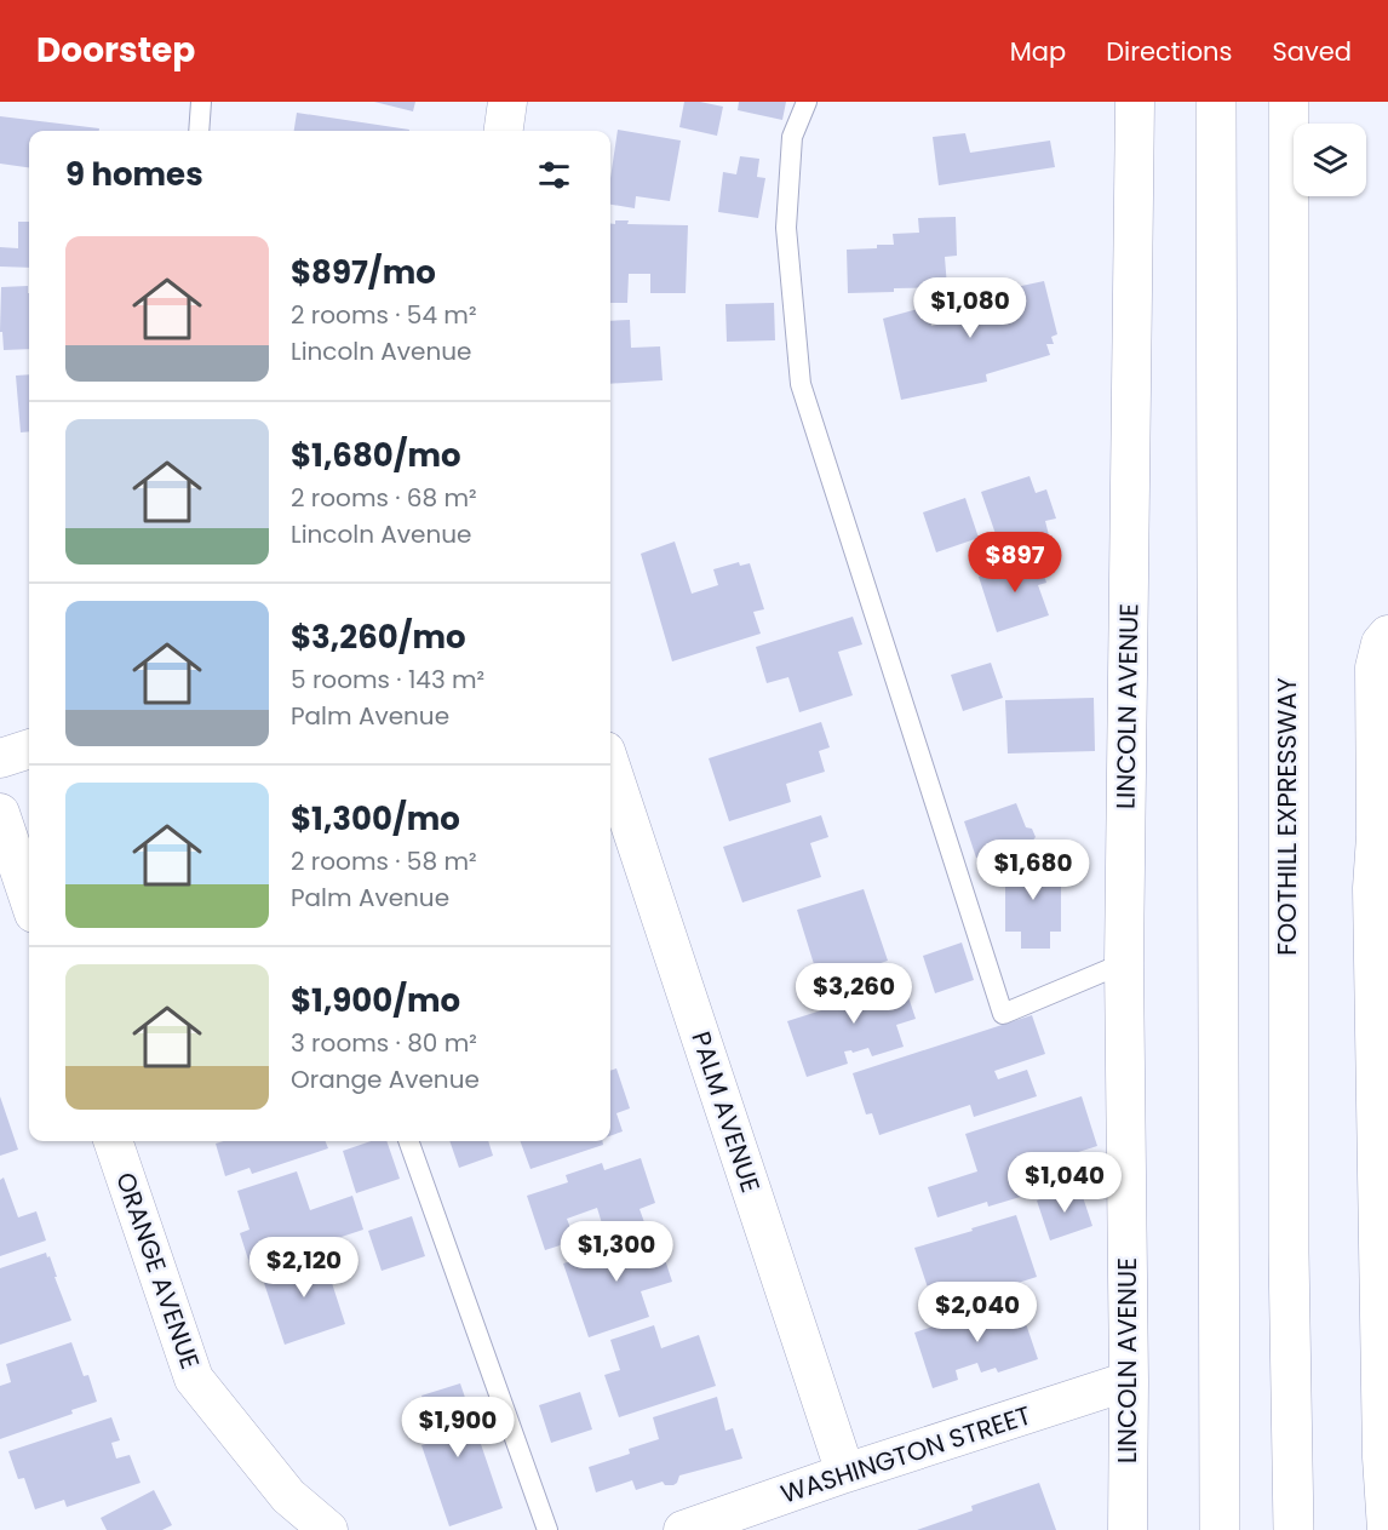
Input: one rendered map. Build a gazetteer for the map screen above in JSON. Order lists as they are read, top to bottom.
{
  "streets": {
    "highway": ["FOOTHILL EXPRESSWAY"],
    "street": [
      "LINCOLN AVENUE",
      "PALM AVENUE",
      "ORANGE AVENUE",
      "WASHINGTON STREET"
    ]
  },
  "crossings": [
    ["LINCOLN AVENUE", "WASHINGTON STREET"],
    ["PALM AVENUE", "WASHINGTON STREET"]
  ],
  "page": {
    "header": "Doorstep",
    "nav": ["Map", "Directions", "Saved"],
    "heading": "9 homes",
    "list": [
      {
        "name": "$897/mo",
        "note": "2 rooms · 54 m² · Lincoln Avenue"
      },
      {
        "name": "$1,680/mo",
        "note": "2 rooms · 68 m² · Lincoln Avenue"
      },
      {
        "name": "$3,260/mo",
        "note": "5 rooms · 143 m² · Palm Avenue"
      },
      {
        "name": "$1,300/mo",
        "note": "2 rooms · 58 m² · Palm Avenue"
      },
      {
        "name": "$1,900/mo",
        "note": "3 rooms · 80 m² · Orange Avenue"
      }
    ],
    "price": [
      "$1,080",
      "$897",
      "$1,680",
      "$3,260",
      "$1,040",
      "$1,300",
      "$2,120",
      "$2,040",
      "$1,900"
    ]
  }
}
